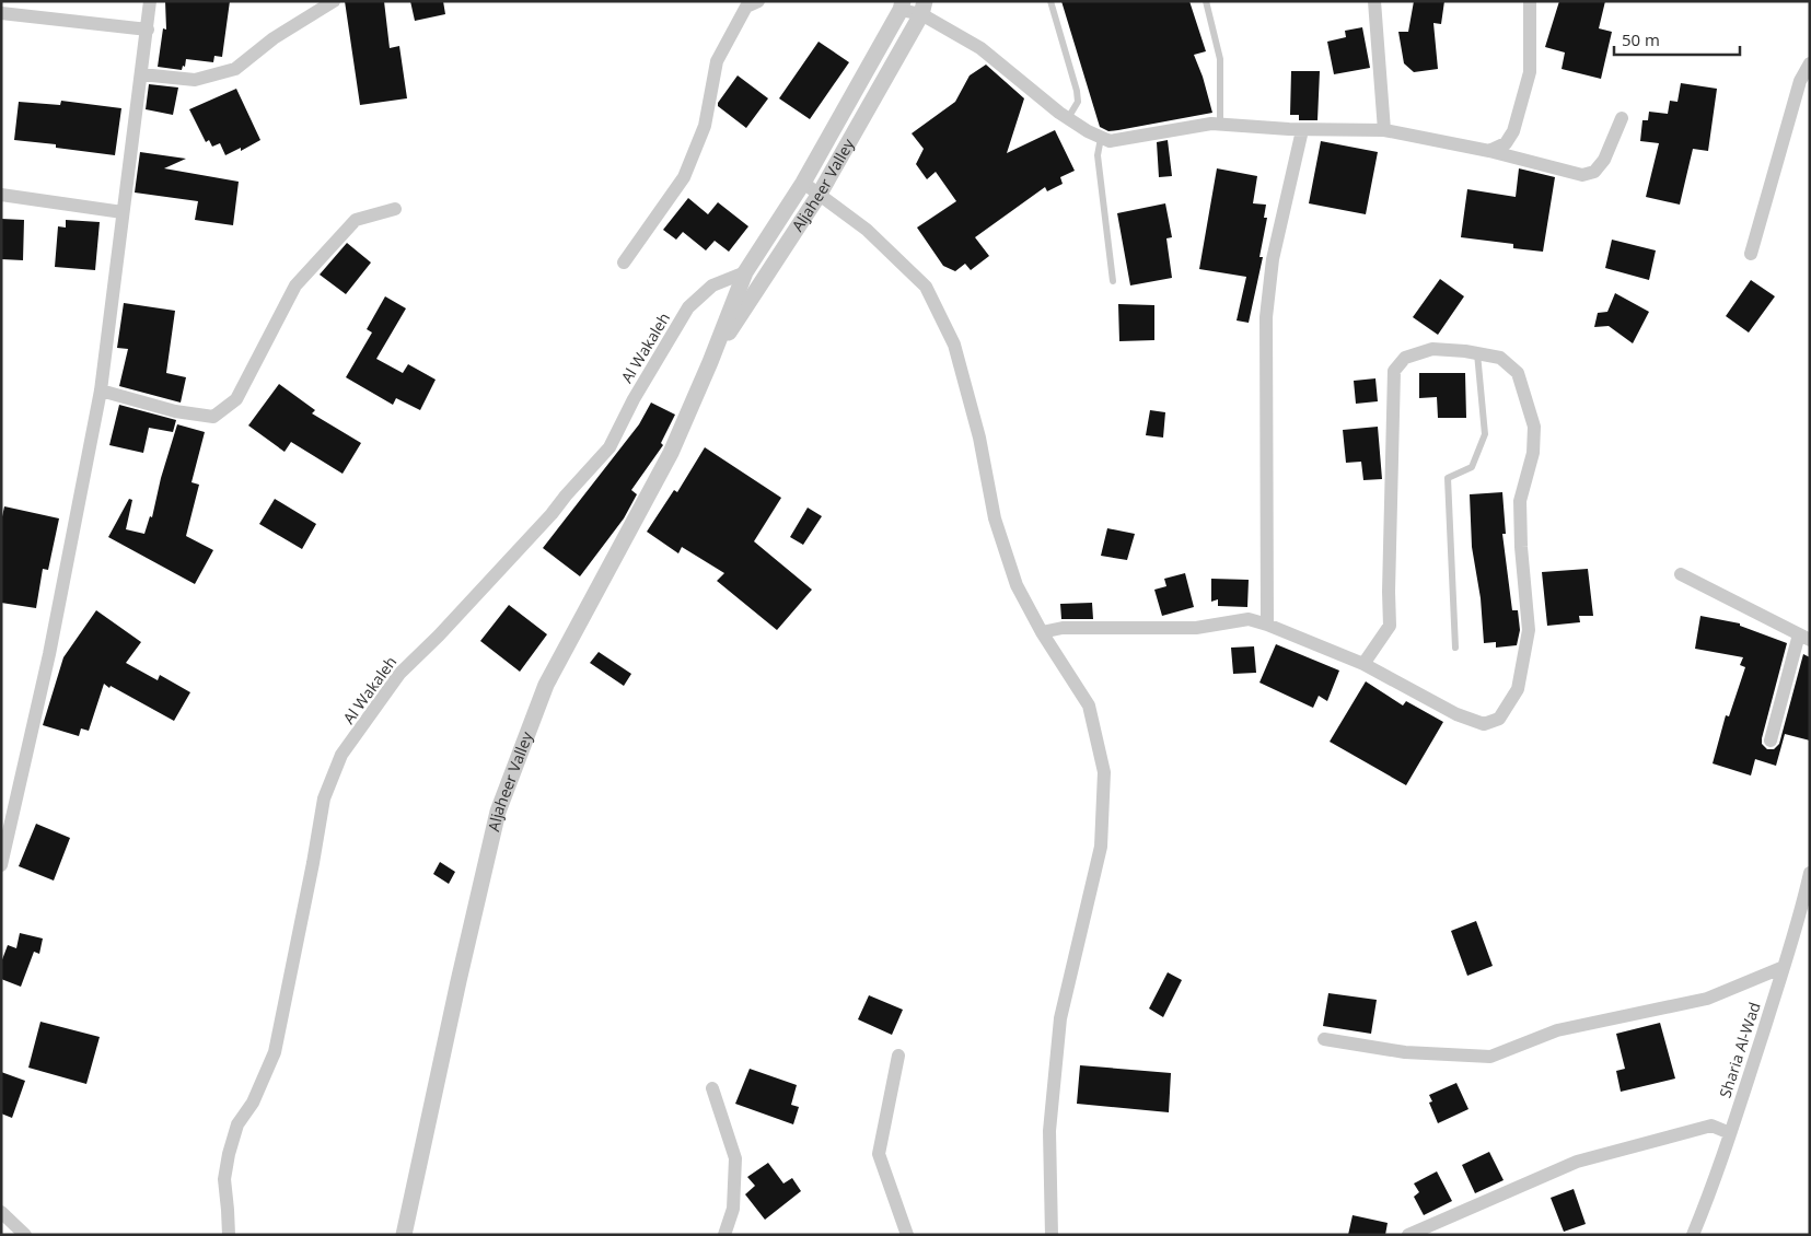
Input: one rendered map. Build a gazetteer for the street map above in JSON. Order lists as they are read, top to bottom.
{
  "streets": {
    "street": ["Aljaheer Valley", "Al Wakaleh", "Sharia Al-Wad"]
  },
  "crossings": [
    ["Aljaheer Valley", "Al Wakaleh"]
  ],
  "scale_bar": "50 m"
}
